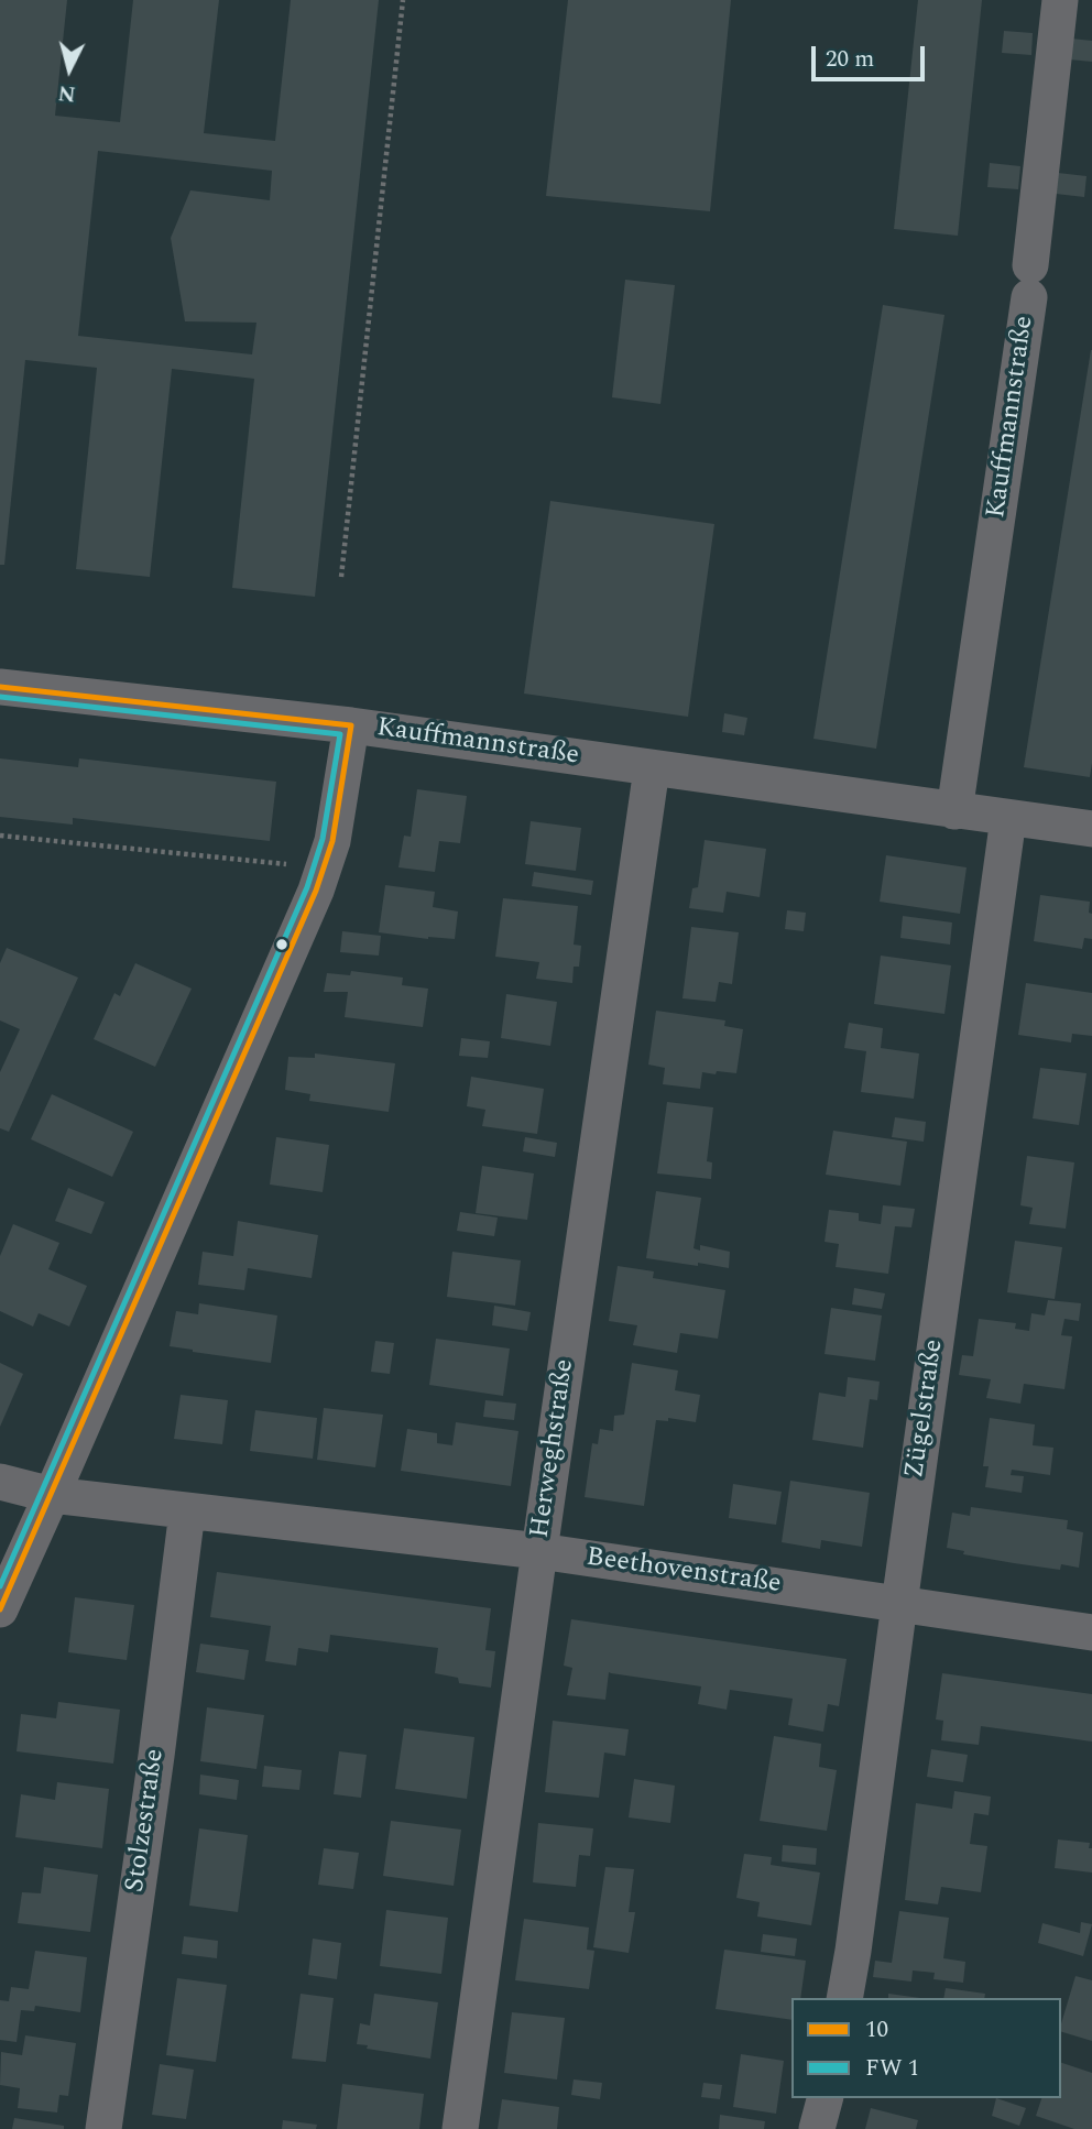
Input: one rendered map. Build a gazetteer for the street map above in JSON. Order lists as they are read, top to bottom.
{
  "streets": {
    "street": [
      "Kauffmannstraße",
      "Zügelstraße",
      "Herweghstraße",
      "Beethovenstraße",
      "Stolzestraße"
    ]
  },
  "crossings": [
    ["Kauffmannstraße", "Zügelstraße"],
    ["Kauffmannstraße", "Herweghstraße"],
    ["Zügelstraße", "Beethovenstraße"],
    ["Herweghstraße", "Beethovenstraße"],
    ["Beethovenstraße", "Stolzestraße"]
  ],
  "lines": ["transit line 10"],
  "legend": ["10", "FW 1"],
  "scale_bar": "20 m",
  "north": "bottom"
}
